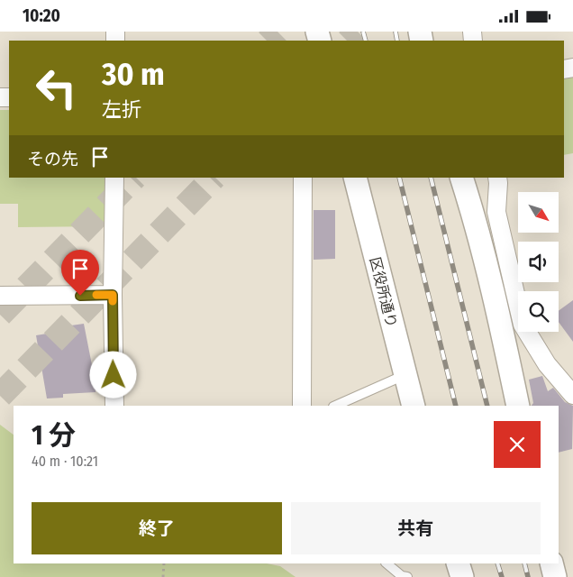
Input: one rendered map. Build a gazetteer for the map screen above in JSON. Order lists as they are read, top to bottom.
{
  "streets": {
    "street": ["区役所通り"]
  },
  "north": "bottom right",
  "page": {
    "status": "10:20",
    "turn": ["30 m", "左折"],
    "then": "その先",
    "heading": ["1 分", "40 m · 10:21"],
    "buttons": ["終了", "共有"]
  }
}
